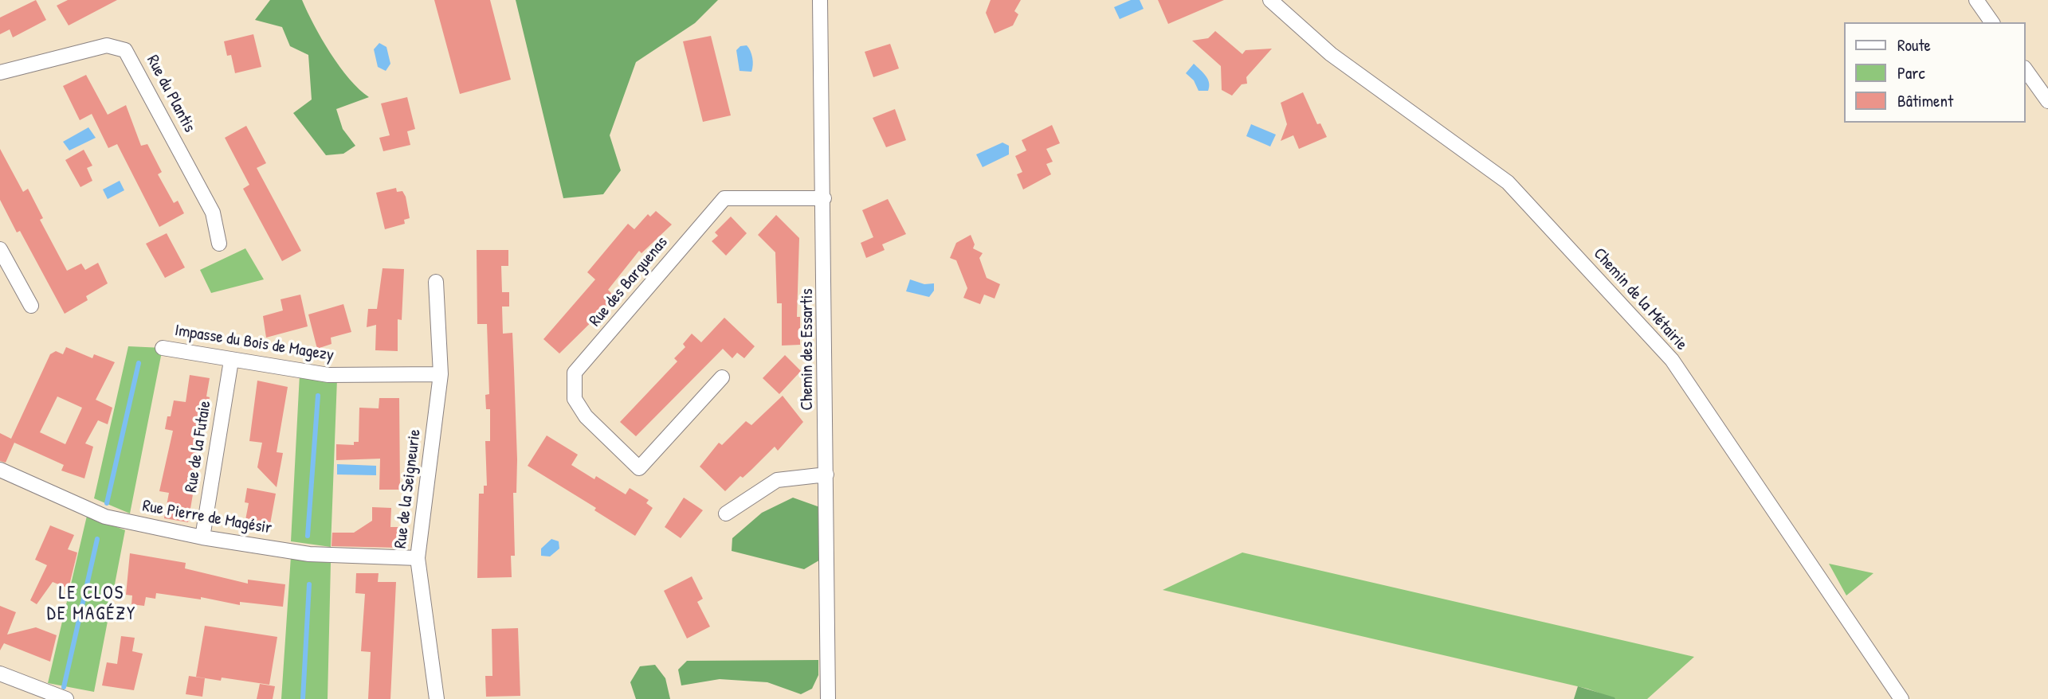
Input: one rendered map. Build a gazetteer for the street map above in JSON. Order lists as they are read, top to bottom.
{
  "streets": {
    "street": [
      "Rue du Plantis",
      "Rue des Barguenas",
      "Chemin de la Métairie",
      "Impasse du Bois de Magezy",
      "Chemin des Essartis",
      "Rue de la Futaie",
      "Rue de la Seigneurie",
      "Rue Pierre de Magésir"
    ]
  },
  "crossings": [
    ["Rue des Barguenas", "Chemin des Essartis"],
    ["Impasse du Bois de Magezy", "Rue de la Futaie"],
    ["Impasse du Bois de Magezy", "Rue de la Seigneurie"],
    ["Rue de la Futaie", "Rue Pierre de Magésir"],
    ["Rue de la Seigneurie", "Rue Pierre de Magésir"]
  ],
  "districts": ["LE CLOS DE MAGÉZY"],
  "legend": ["Route", "Parc", "Bâtiment"]
}
